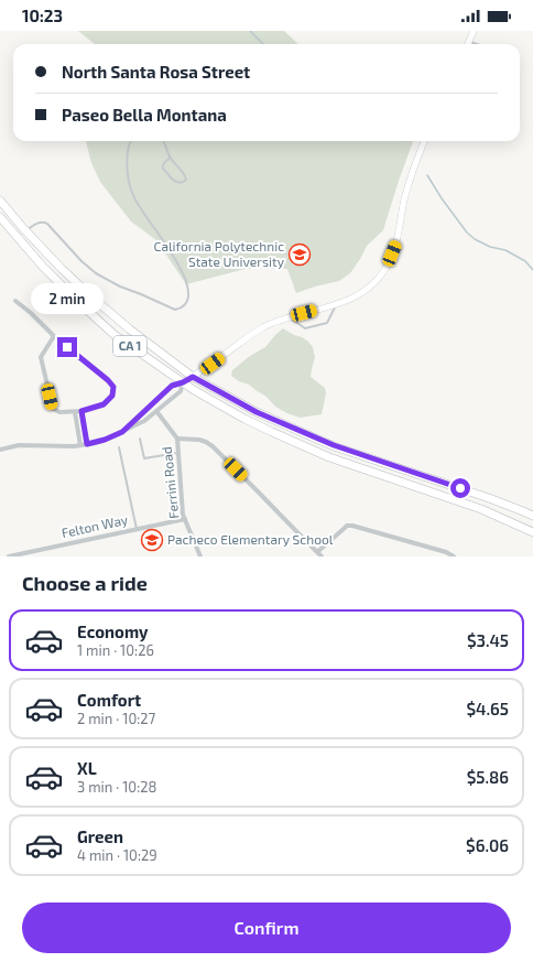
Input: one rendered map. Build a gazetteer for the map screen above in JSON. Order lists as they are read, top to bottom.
{
  "streets": {
    "highway": ["CA 1"],
    "street": ["Ferrini Road", "Felton Way"]
  },
  "crossings": [
    ["Ferrini Road", "Felton Way"]
  ],
  "places": {
    "school or university": ["California Polytechnic State University", "Pacheco Elementary School"]
  },
  "page": {
    "status": "10:23",
    "banner": ["North Santa Rosa Street", "Paseo Bella Montana"],
    "bubble": "2 min",
    "heading": "Choose a ride",
    "list": [
      {
        "name": "Economy",
        "note": "1 min · 10:26",
        "value": "$3.45"
      },
      {
        "name": "Comfort",
        "note": "2 min · 10:27",
        "value": "$4.65"
      },
      {
        "name": "XL",
        "note": "3 min · 10:28",
        "value": "$5.86"
      },
      {
        "name": "Green",
        "note": "4 min · 10:29",
        "value": "$6.06"
      }
    ],
    "buttons": "Confirm"
  }
}
